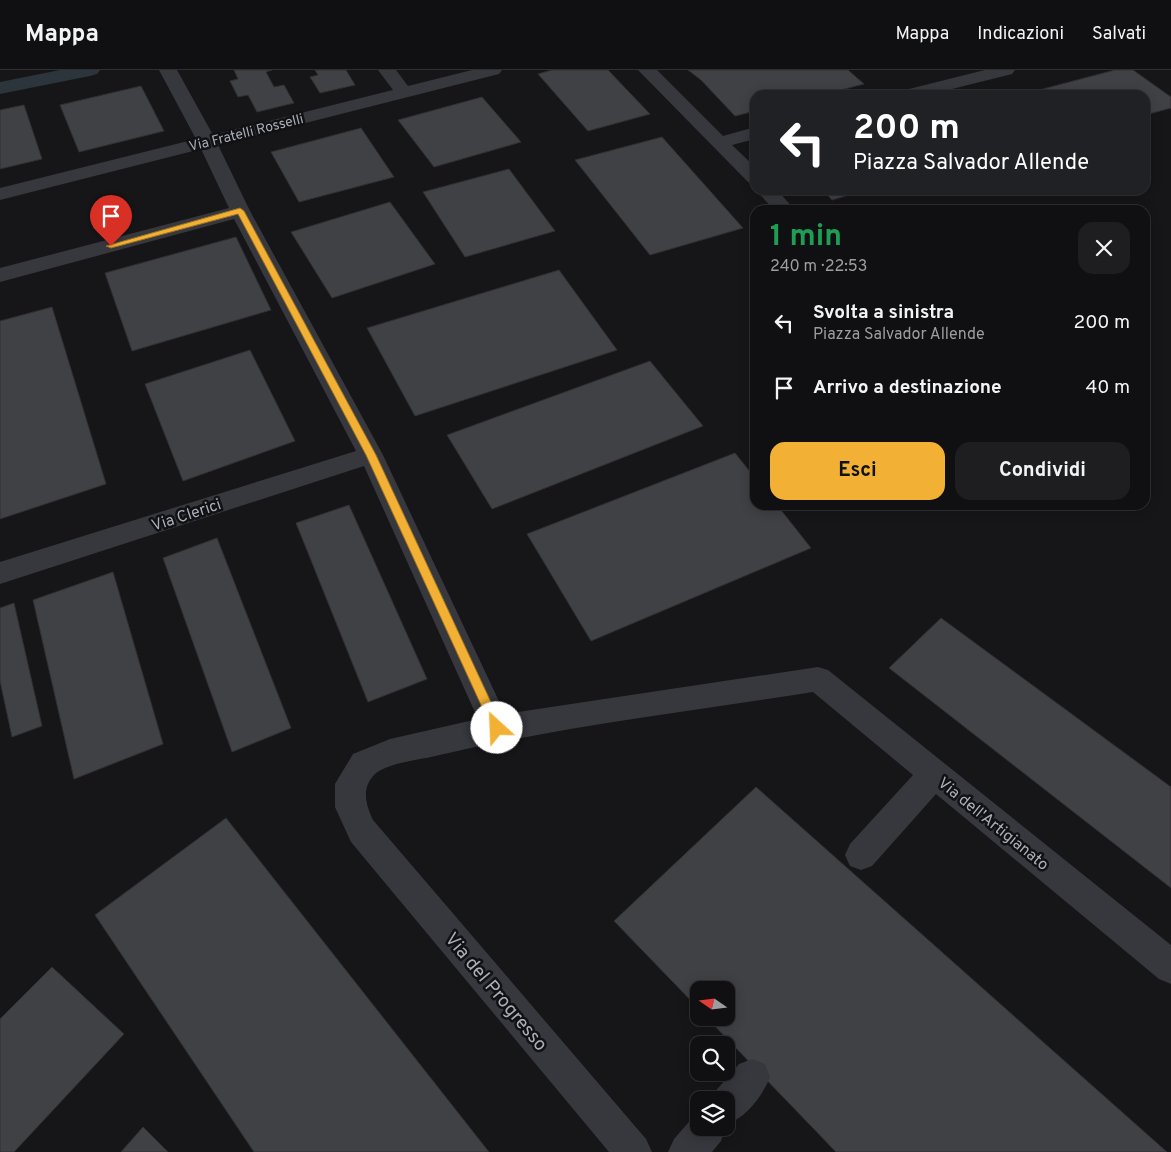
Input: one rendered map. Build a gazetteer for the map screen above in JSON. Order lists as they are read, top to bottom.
{
  "streets": {
    "street": [
      "Via Fratelli Rosselli",
      "Via Clerici",
      "Via dell'Artigianato",
      "Via del Progresso"
    ]
  },
  "crossings": [
    ["Via dell'Artigianato", "Via del Progresso"]
  ],
  "north": "left",
  "page": {
    "header": "Mappa",
    "nav": ["Mappa", "Indicazioni", "Salvati"],
    "turn": ["200 m", "Piazza Salvador Allende"],
    "heading": ["1 min", "240 m · 22:53"],
    "list": [
      {
        "name": "Svolta a sinistra",
        "note": "Piazza Salvador Allende",
        "value": "200 m"
      },
      {
        "name": "Arrivo a destinazione",
        "value": "40 m"
      }
    ],
    "buttons": ["Esci", "Condividi"]
  }
}
